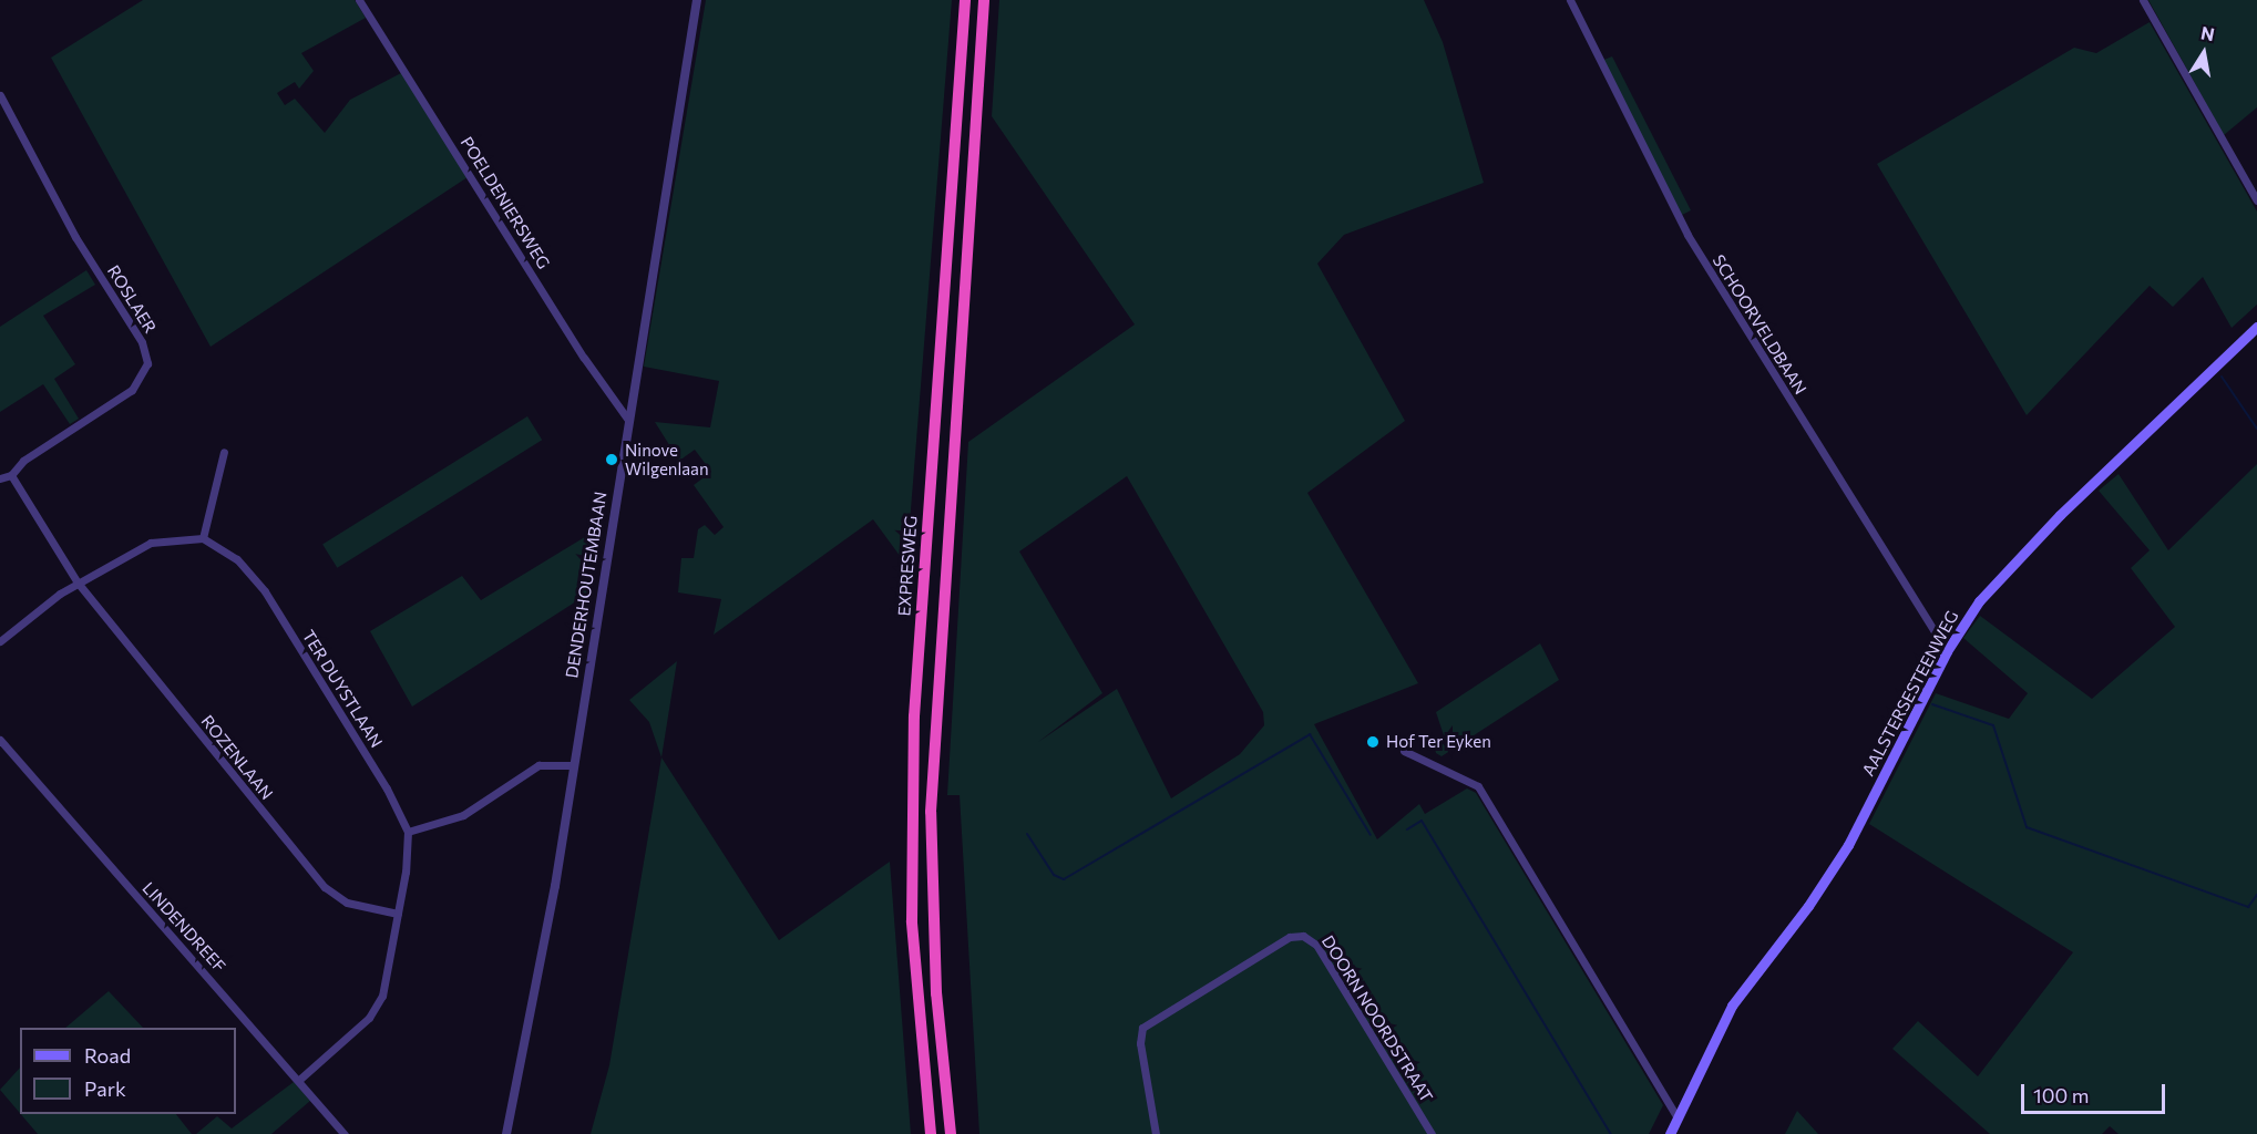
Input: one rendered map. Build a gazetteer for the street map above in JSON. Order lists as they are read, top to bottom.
{
  "streets": {
    "highway": ["EXPRESWEG"],
    "main road": ["AALSTERSESTEENWEG"],
    "street": [
      "POELDENIERSWEG",
      "ROSLAER",
      "SCHOORVELDBAAN",
      "DENDERHOUTEMBAAN",
      "TER DUYSTLAAN",
      "ROZENLAAN",
      "LINDENDREEF",
      "DOORN NOORDSTRAAT"
    ]
  },
  "crossings": [
    ["POELDENIERSWEG", "DENDERHOUTEMBAAN"],
    ["SCHOORVELDBAAN", "AALSTERSESTEENWEG"]
  ],
  "places": ["Ninove Wilgenlaan", "Hof Ter Eyken"],
  "legend": ["Road", "Park"],
  "scale_bar": "100 m",
  "north": "top"
}
